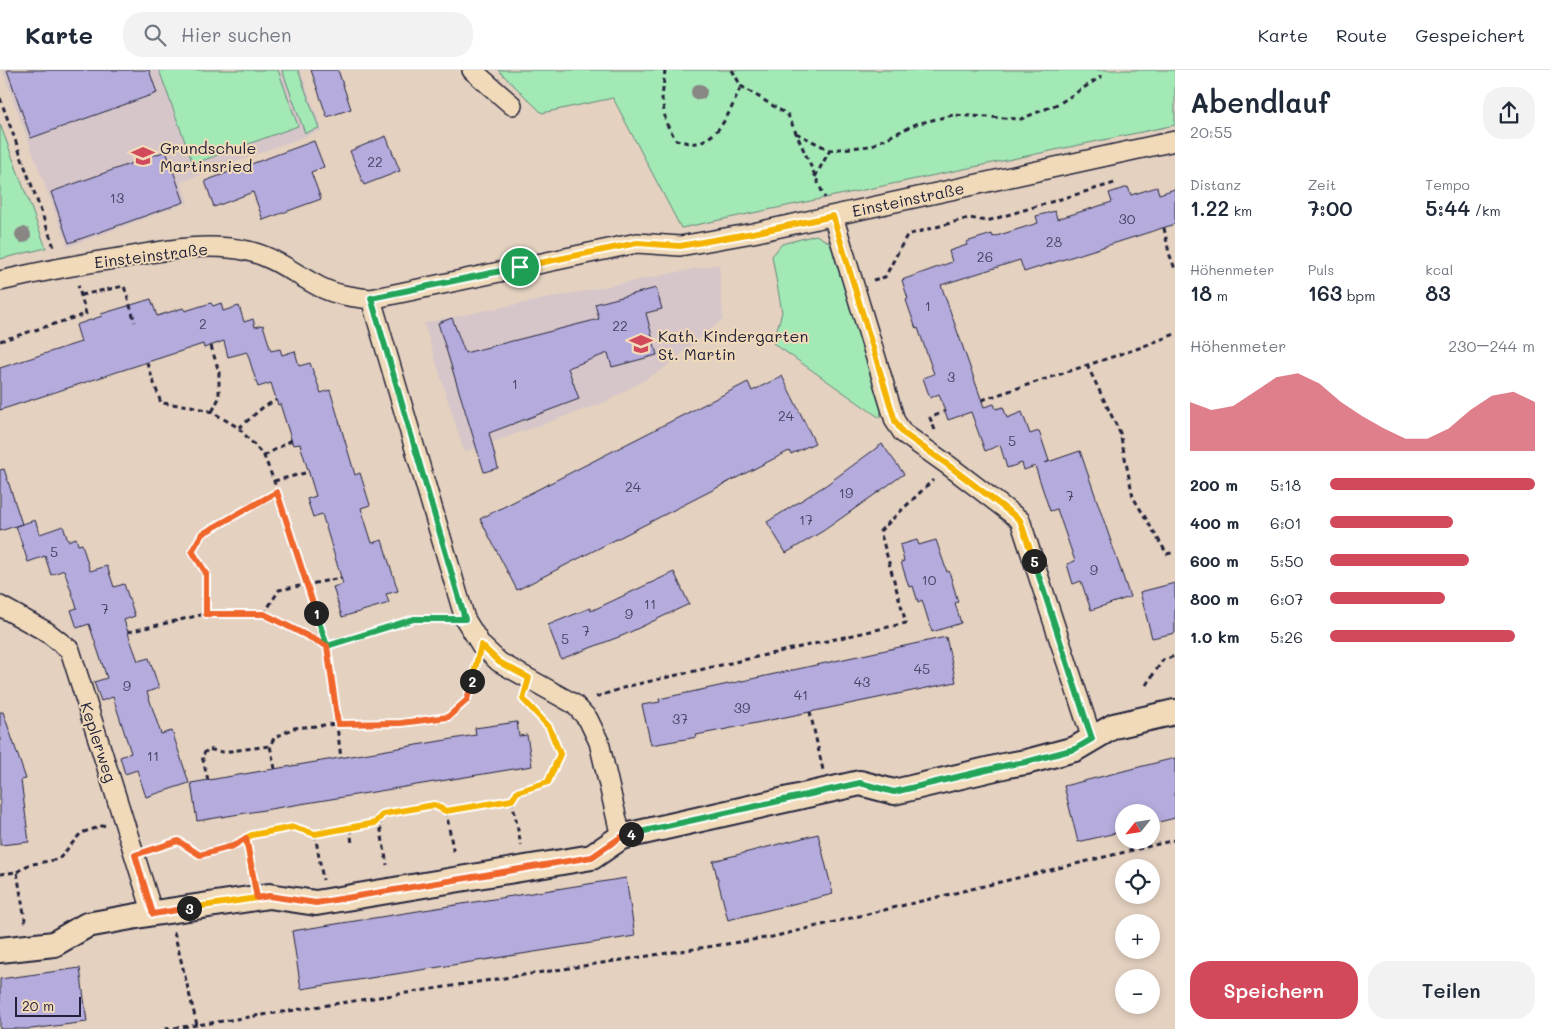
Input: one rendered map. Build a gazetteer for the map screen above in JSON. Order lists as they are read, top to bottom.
{
  "streets": {
    "street": ["Einsteinstraße", "Keplerweg"]
  },
  "places": {
    "school or university": ["Grundschule Martinsried", "Kath. Kindergarten St. Martin"]
  },
  "house_numbers": [
    "22",
    "13",
    "30",
    "28",
    "26",
    "1",
    "2",
    "22",
    "3",
    "1",
    "24",
    "5",
    "24",
    "19",
    "7",
    "17",
    "5",
    "9",
    "10",
    "11",
    "7",
    "9",
    "7",
    "5",
    "45",
    "43",
    "9",
    "41",
    "39",
    "37",
    "11"
  ],
  "scale_bar": "20 m",
  "north": "bottom left",
  "page": {
    "header": "Karte",
    "search": "Hier suchen",
    "nav": ["Karte", "Route", "Gespeichert"],
    "heading": ["Abendlauf", "20:55"],
    "stats": [
      ["Distanz", "1.22 km"],
      ["Zeit", "7:00"],
      ["Tempo", "5:44 /km"],
      ["Höhenmeter", "18 m"],
      ["Puls", "163 bpm"],
      ["kcal", "83"]
    ],
    "chart": ["Höhenmeter", "230–244 m"],
    "list": [
      {
        "name": "200 m",
        "note": "5:18"
      },
      {
        "name": "400 m",
        "note": "6:01"
      },
      {
        "name": "600 m",
        "note": "5:50"
      },
      {
        "name": "800 m",
        "note": "6:07"
      },
      {
        "name": "1.0 km",
        "note": "5:26"
      }
    ],
    "pins": [
      "5",
      "1",
      "2",
      "4",
      "3"
    ],
    "map_buttons": ["+", "−"],
    "buttons": ["Speichern", "Teilen"],
    "scale": "20 m"
  }
}
